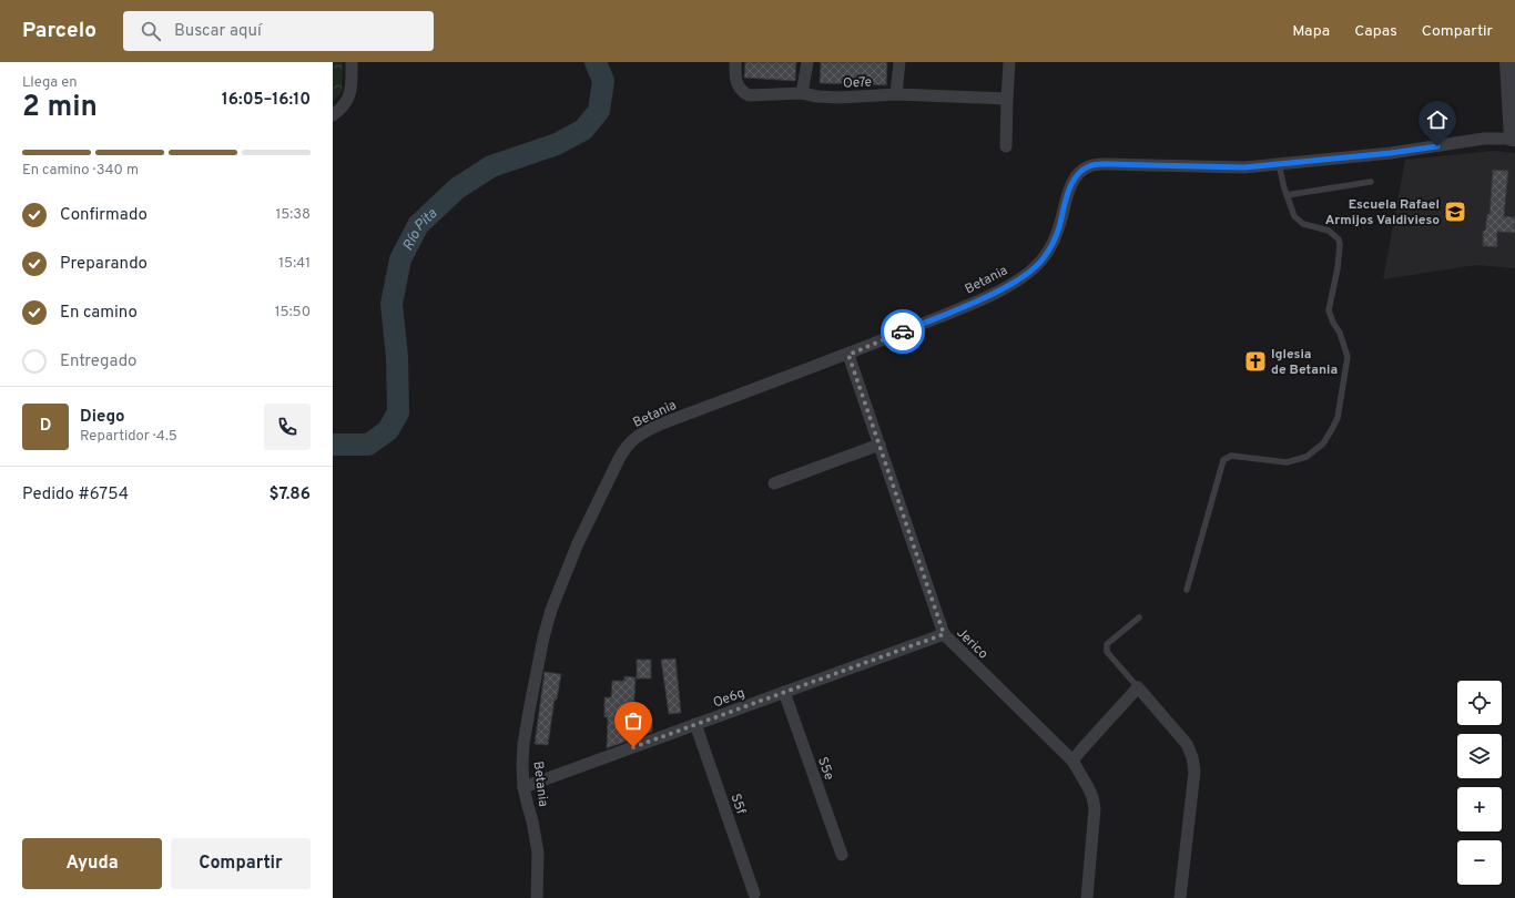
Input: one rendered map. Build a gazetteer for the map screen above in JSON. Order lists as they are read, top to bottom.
{
  "streets": {
    "street": [
      "Oe7e",
      "Betania",
      "Jerico",
      "Oe6g",
      "S5e",
      "S5f"
    ]
  },
  "crossings": [
    ["Betania", "Jerico"],
    ["Betania", "Oe6g"],
    ["Jerico", "Oe6g"],
    ["Oe6g", "S5e"],
    ["Oe6g", "S5f"]
  ],
  "water": ["Río Pita"],
  "places": {
    "school or university": ["Escuela Rafael Armijos Valdivieso"],
    "church": ["Iglesia de Betania"]
  },
  "page": {
    "header": "Parcelo",
    "search": "Buscar aquí",
    "nav": ["Mapa", "Capas", "Compartir"],
    "heading": ["2 min", "Llega en", "16:05–16:10"],
    "panel": [
      "Diego",
      "Repartidor · 4.5",
      "Pedido #6754",
      "$7.86"
    ],
    "bar": "En camino · 340 m",
    "list": [
      ["Confirmado", "15:38"],
      ["Preparando", "15:41"],
      ["En camino", "15:50"],
      "Entregado"
    ],
    "round": "D",
    "map_buttons": ["+", "−"],
    "buttons": ["Ayuda", "Compartir"]
  }
}
